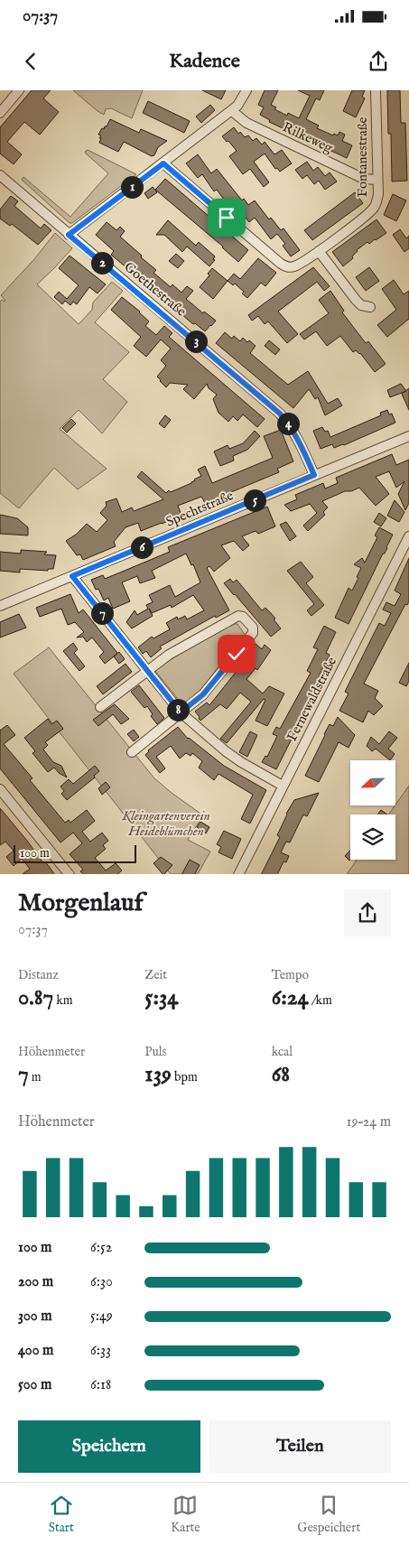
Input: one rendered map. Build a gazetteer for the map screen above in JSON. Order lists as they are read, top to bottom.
{
  "streets": {
    "street": [
      "Rilkeweg",
      "Fontanestraße",
      "Goethestraße",
      "Spechtstraße",
      "Fernewaldstraße"
    ]
  },
  "crossings": [
    ["Rilkeweg", "Fontanestraße"],
    ["Goethestraße", "Spechtstraße"]
  ],
  "parks": ["Kleingartenverein Heideblümchen"],
  "scale_bar": "100 m",
  "north": "left",
  "page": {
    "status": "07:37",
    "header": "Kadence",
    "pins": [
      "1",
      "2",
      "3",
      "4",
      "5",
      "6",
      "7",
      "8"
    ],
    "scale": "100 m",
    "heading": ["Morgenlauf", "07:37"],
    "stats": [
      ["Distanz", "0.87 km"],
      ["Zeit", "5:34"],
      ["Tempo", "6:24 /km"],
      ["Höhenmeter", "7 m"],
      ["Puls", "139 bpm"],
      ["kcal", "68"]
    ],
    "chart": ["Höhenmeter", "19–24 m"],
    "list": [
      {
        "name": "100 m",
        "note": "6:52"
      },
      {
        "name": "200 m",
        "note": "6:30"
      },
      {
        "name": "300 m",
        "note": "5:49"
      },
      {
        "name": "400 m",
        "note": "6:33"
      },
      {
        "name": "500 m",
        "note": "6:18"
      }
    ],
    "buttons": ["Speichern", "Teilen"],
    "tabs": ["Start", "Karte", "Gespeichert"]
  }
}
